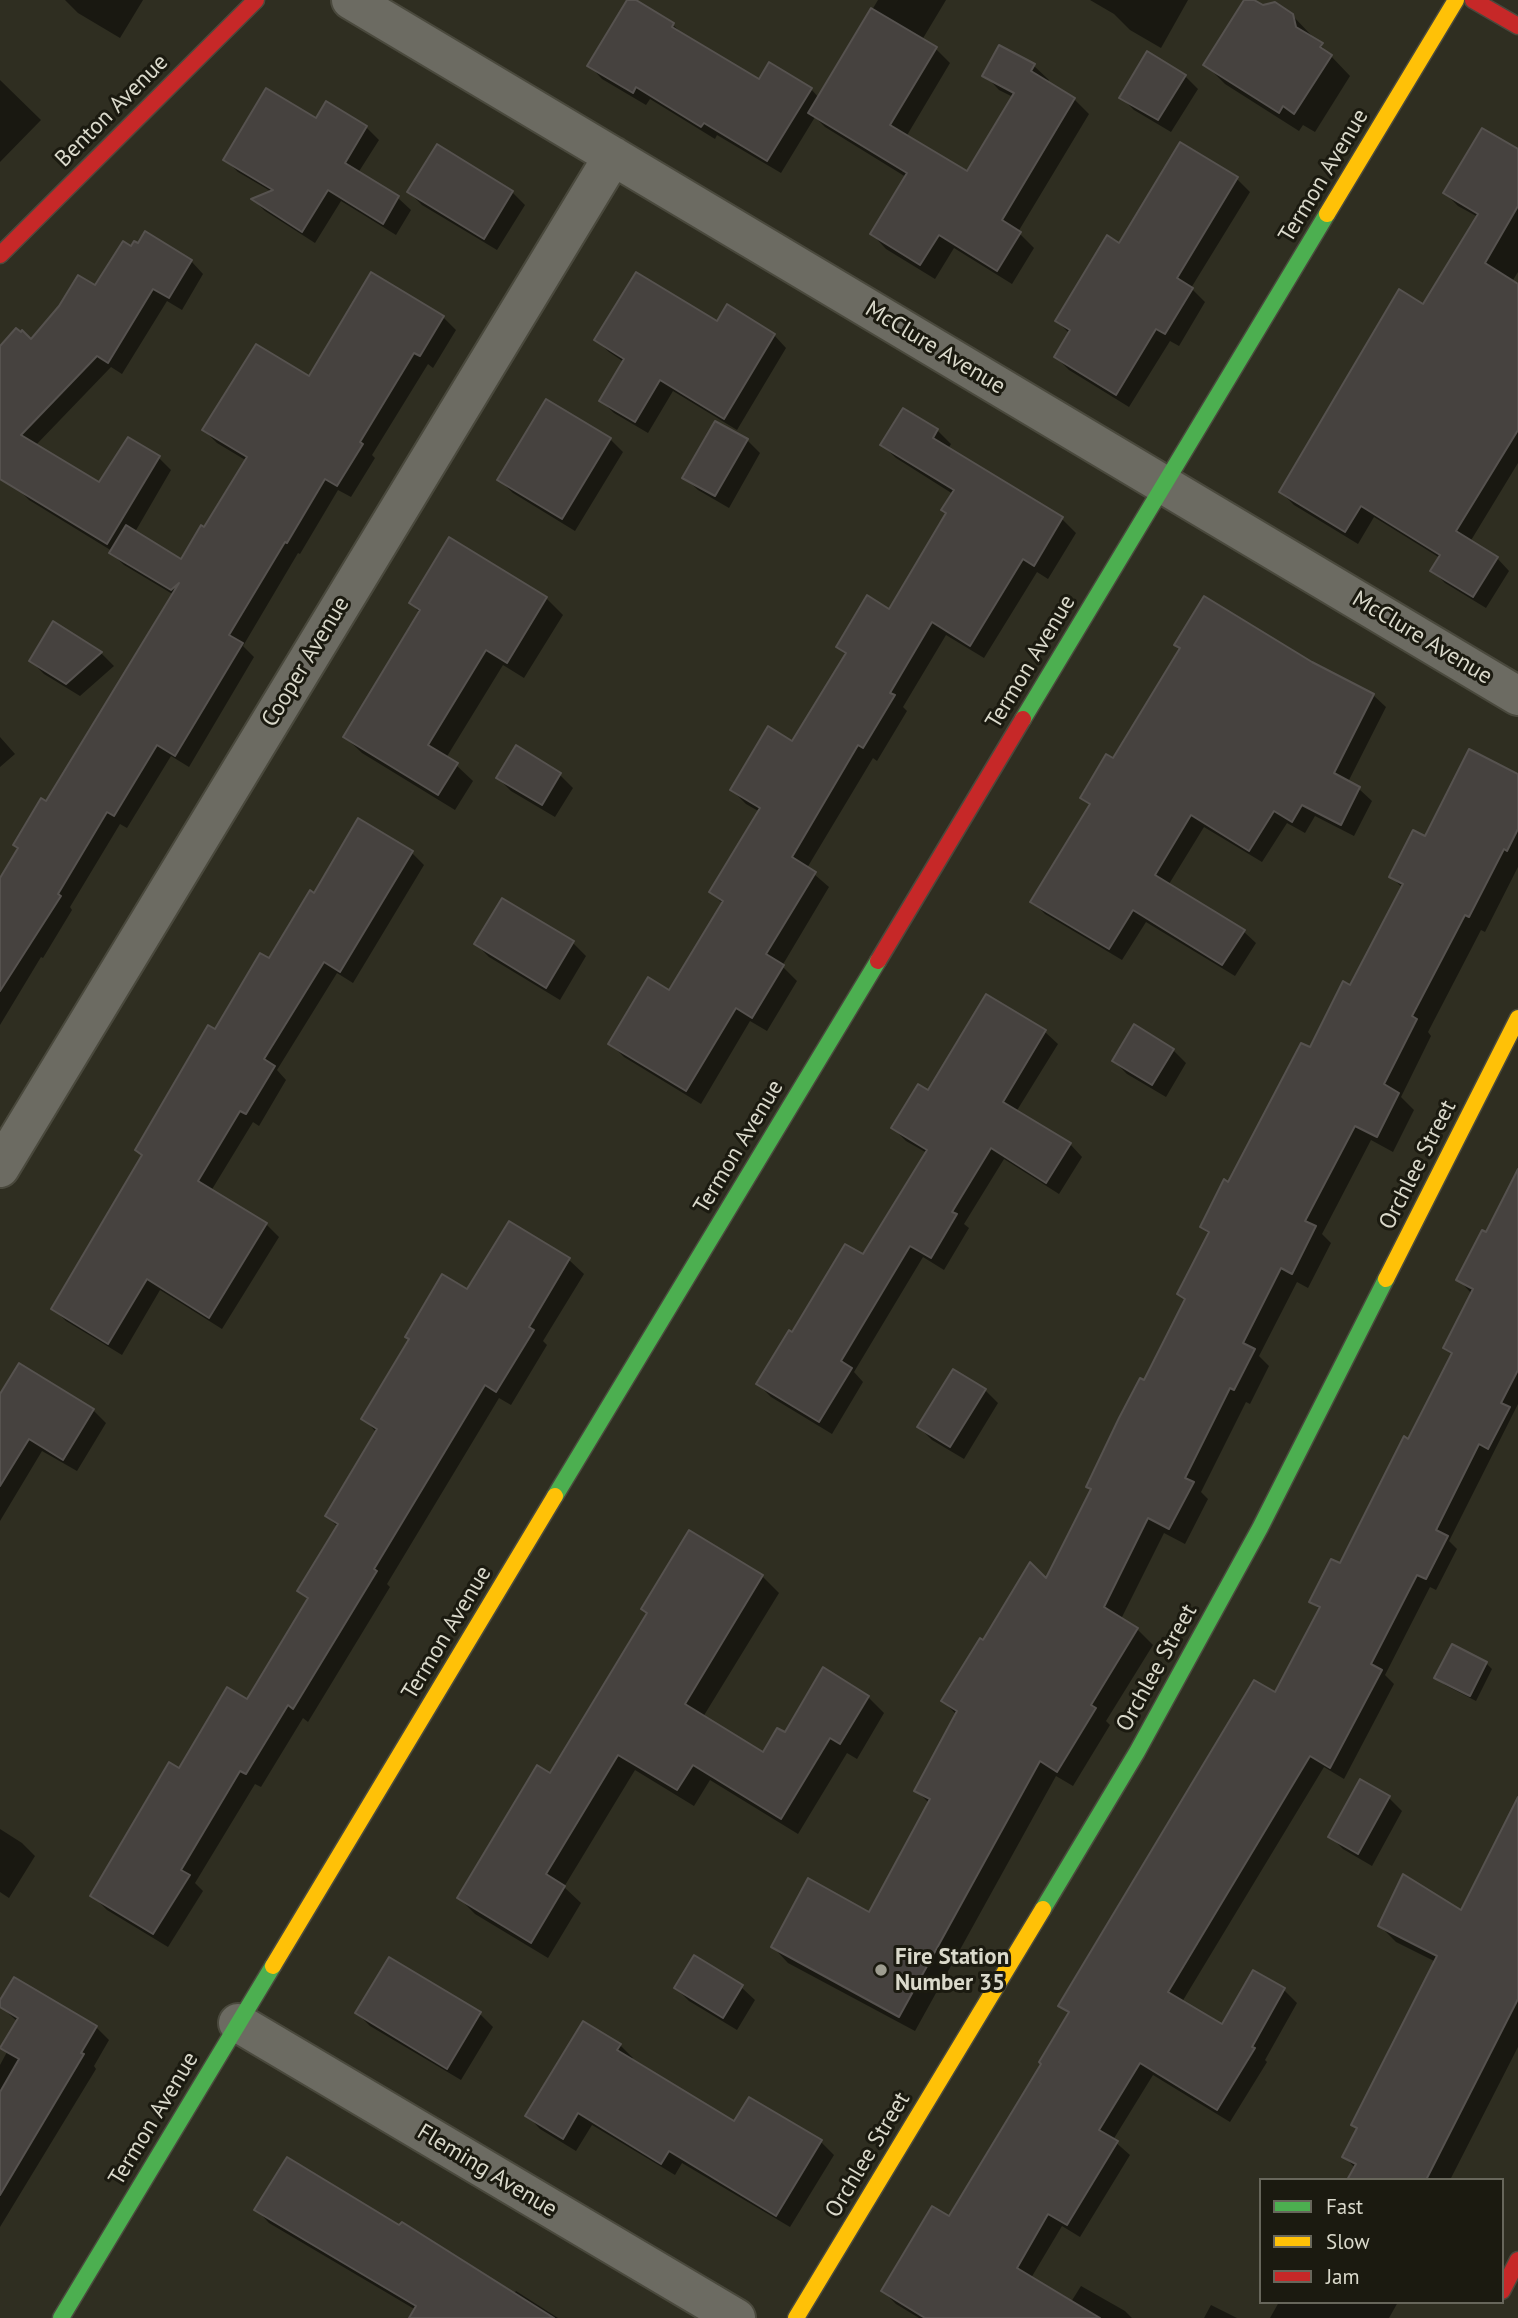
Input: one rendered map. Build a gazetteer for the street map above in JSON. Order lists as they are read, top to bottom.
{
  "streets": {
    "street": [
      "Benton Avenue",
      "Termon Avenue",
      "McClure Avenue",
      "Cooper Avenue",
      "Orchlee Street",
      "Fleming Avenue"
    ]
  },
  "crossings": [
    ["Termon Avenue", "McClure Avenue"],
    ["Termon Avenue", "Fleming Avenue"],
    ["McClure Avenue", "Cooper Avenue"]
  ],
  "places": ["Fire Station Number 35"],
  "legend": ["Fast", "Slow", "Jam"]
}
